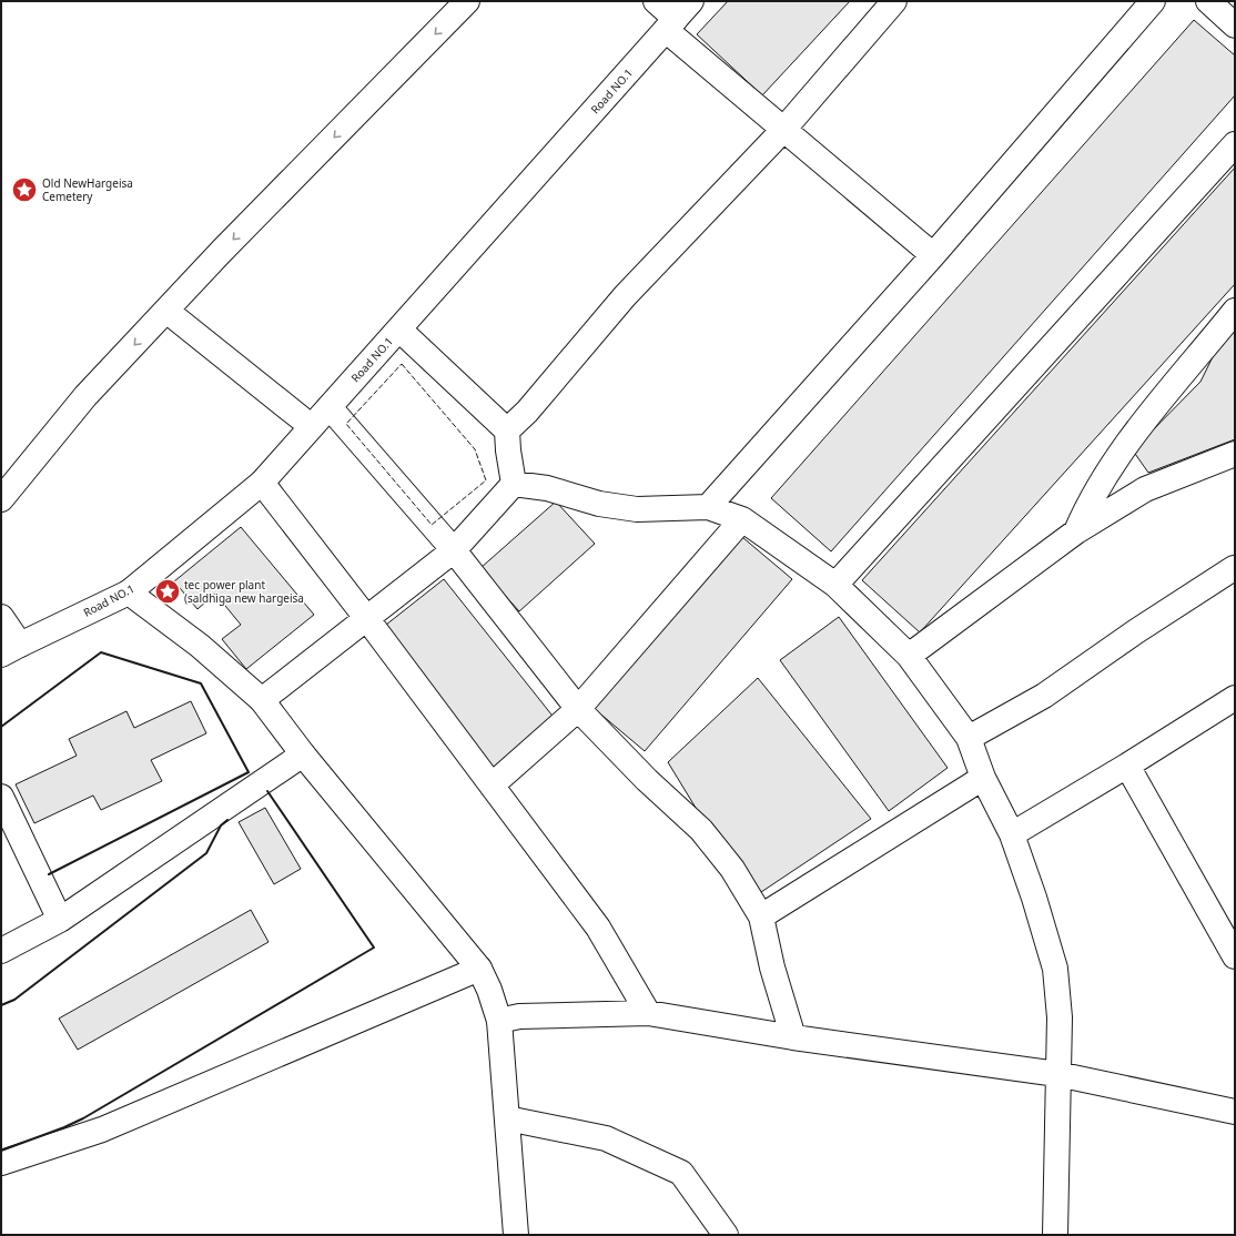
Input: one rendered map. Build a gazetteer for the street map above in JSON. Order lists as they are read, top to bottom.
{
  "streets": {
    "main road": ["Road NO.1"]
  },
  "places": {
    "place": ["Old NewHargeisa Cemetery", "tec power plant (saldhiga new hargeisa"]
  }
}
